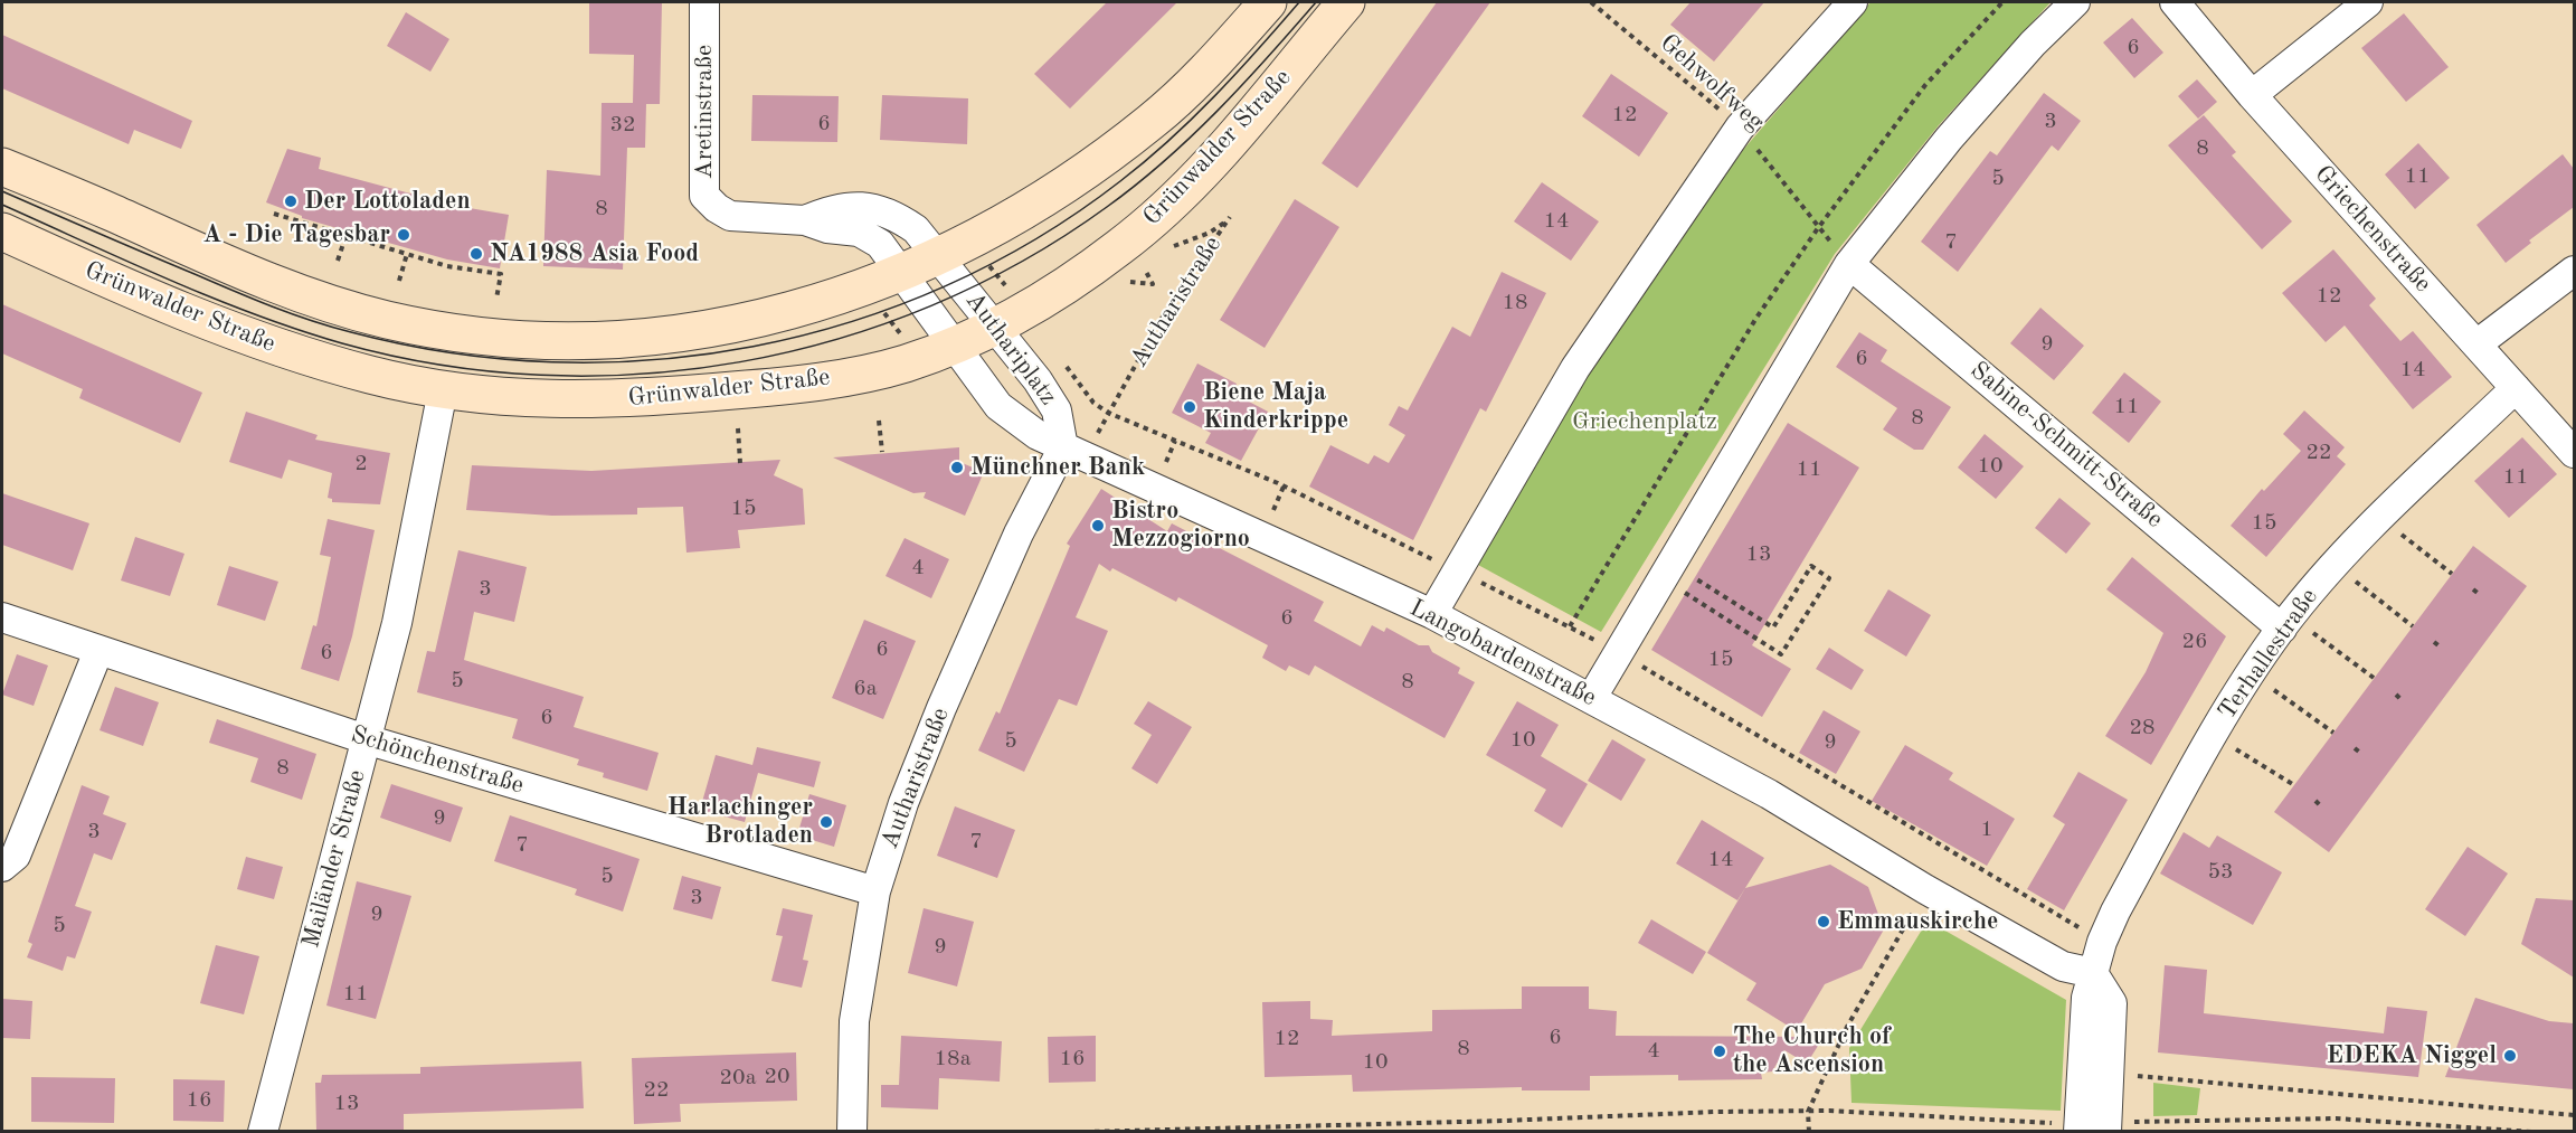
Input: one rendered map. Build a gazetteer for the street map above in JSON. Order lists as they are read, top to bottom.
{
  "streets": {
    "main road": ["Grünwalder Straße"],
    "street": [
      "Aretinstraße",
      "Griechenstraße",
      "Autharistraße",
      "Authariplatz",
      "Sabine-Schmitt-Straße",
      "Langobardenstraße",
      "Terhallestraße",
      "Schönchenstraße",
      "Mailänder Straße"
    ],
    "path": ["Gehwolfweg"]
  },
  "crossings": [
    ["Gehwolfweg", "Sabine-Schmitt-Straße"],
    ["Aretinstraße", "Authariplatz"],
    ["Grünwalder Straße", "Authariplatz"],
    ["Grünwalder Straße", "Mailänder Straße"],
    ["Griechenstraße", "Terhallestraße"],
    ["Autharistraße", "Authariplatz"],
    ["Autharistraße", "Langobardenstraße"],
    ["Autharistraße", "Schönchenstraße"],
    ["Authariplatz", "Langobardenstraße"],
    ["Sabine-Schmitt-Straße", "Terhallestraße"],
    ["Langobardenstraße", "Terhallestraße"],
    ["Schönchenstraße", "Mailänder Straße"]
  ],
  "parks": ["Griechenplatz"],
  "places": [
    "Der Lottoladen",
    "A - Die Tagesbar",
    "NA1988 Asia Food",
    "Biene Maja Kinderkrippe",
    "Münchner Bank",
    "Bistro Mezzogiorno",
    "Harlachinger Brotladen",
    "Emmauskirche",
    "The Church of the Ascension",
    "EDEKA Niggel"
  ],
  "house_numbers": [
    "6",
    "12",
    "3",
    "6",
    "32",
    "8",
    "11",
    "5",
    "8",
    "14",
    "7",
    "12",
    "18",
    "9",
    "6",
    "14",
    "11",
    "8",
    "22",
    "2",
    "10",
    "11",
    "11",
    "15",
    "15",
    "13",
    "4",
    "3",
    "6",
    "26",
    "6",
    "6",
    "15",
    "5",
    "8",
    "6a",
    "6",
    "28",
    "10",
    "5",
    "9",
    "8",
    "9",
    "1",
    "3",
    "7",
    "7",
    "14",
    "53",
    "5",
    "3",
    "9",
    "5",
    "9",
    "11",
    "6",
    "12",
    "8",
    "4",
    "18a",
    "16",
    "10",
    "20",
    "20a",
    "22",
    "16",
    "13"
  ]
}
